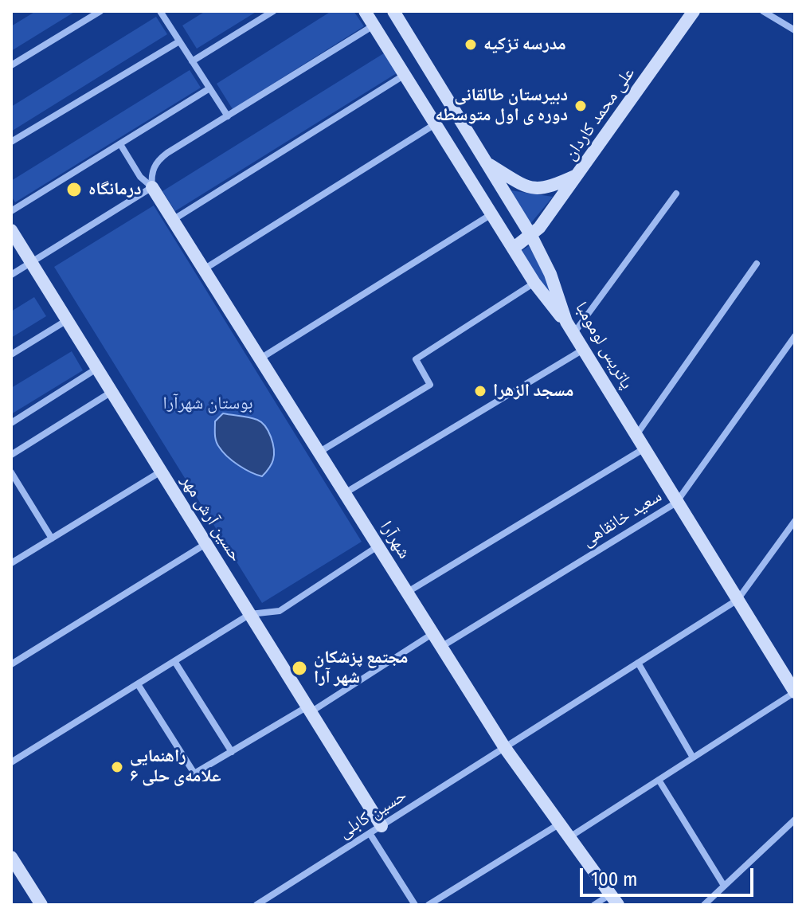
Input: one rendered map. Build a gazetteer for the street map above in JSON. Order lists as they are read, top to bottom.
{
  "streets": {
    "main road": [
      "علی محمد کاردان",
      "پاتریس لومومبا",
      "حسین آرش مهر",
      "شهرآرا"
    ],
    "street": ["سعید خانقاهی", "حسین کابلی"]
  },
  "crossings": [
    ["علی محمد کاردان", "پاتریس لومومبا"],
    ["پاتریس لومومبا", "سعید خانقاهی"],
    ["پاتریس لومومبا", "حسین کابلی"],
    ["حسین آرش مهر", "حسین کابلی"],
    ["سعید خانقاهی", "شهرآرا"],
    ["شهرآرا", "حسین کابلی"]
  ],
  "parks": ["بوستان شهرآرا"],
  "places": [
    "مدرسه تزکیه",
    "دبیرستان طالقانی دوره ی اول متوسطه",
    "درمانگاه",
    "مسجد الزهرا",
    "مجتمع پزشکان شهر آرا",
    "راهنمایی علامه‌ی حلی ۶"
  ],
  "scale_bar": "100 m"
}
